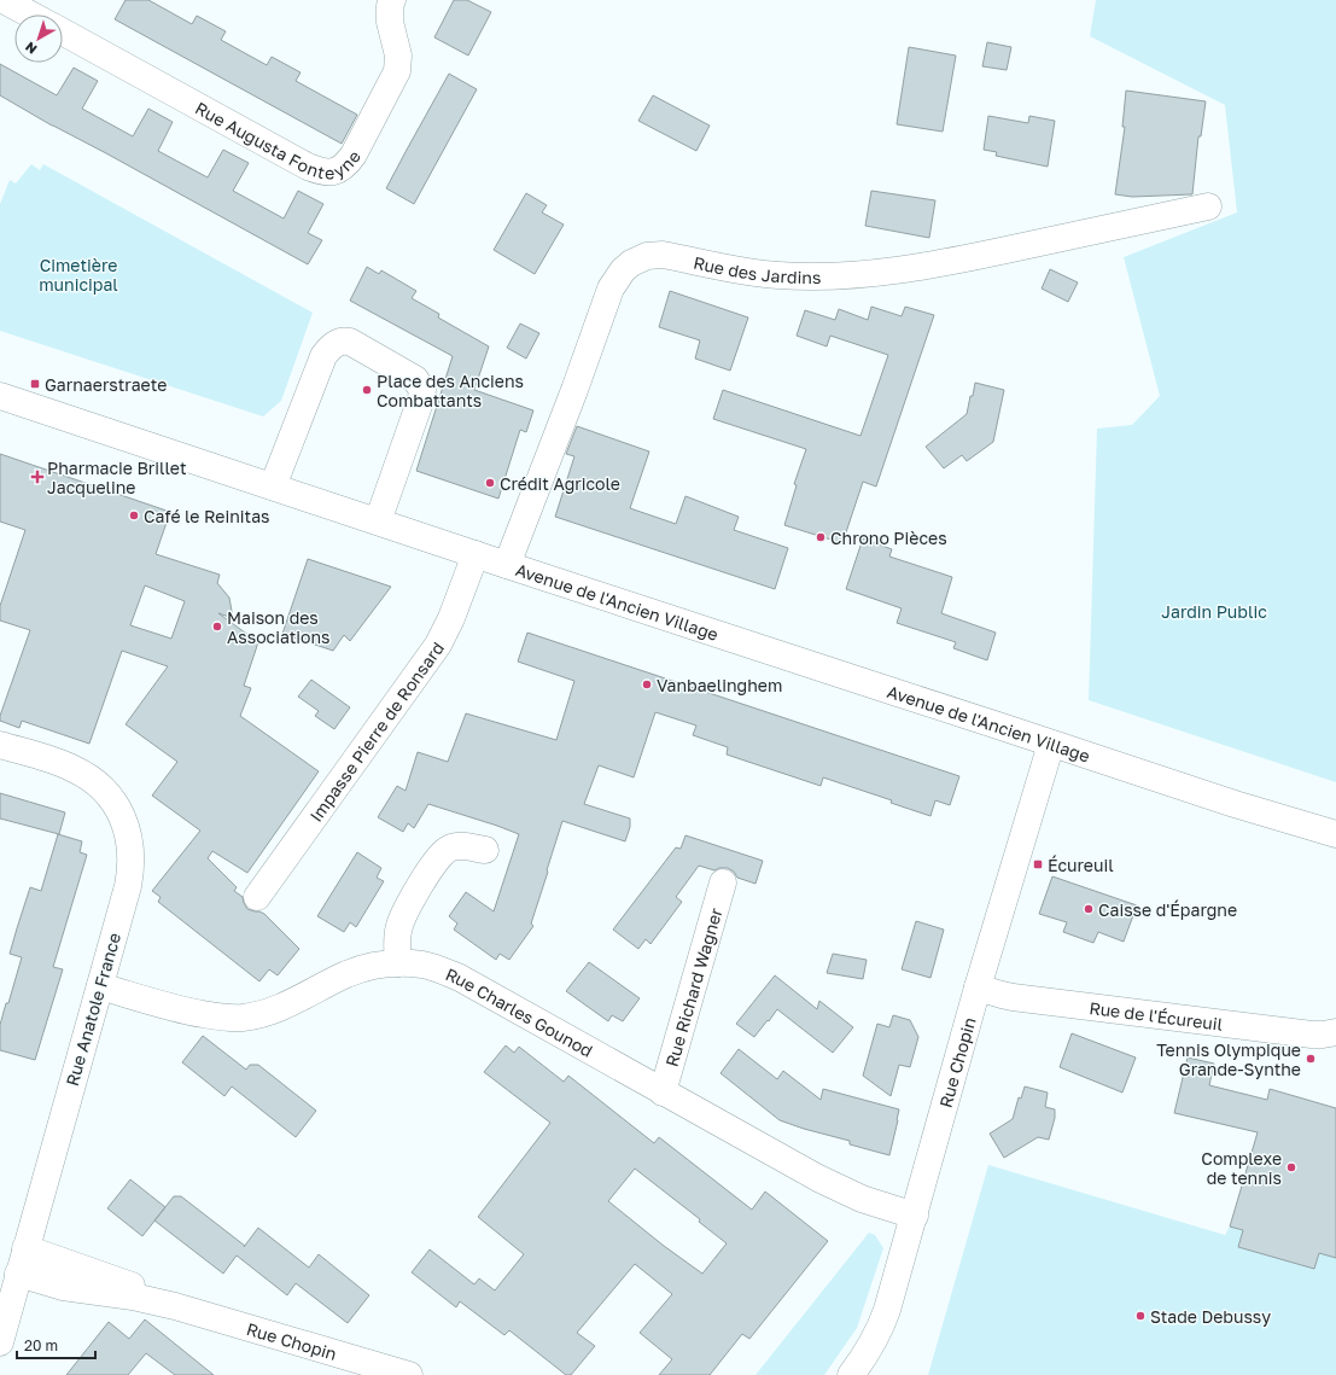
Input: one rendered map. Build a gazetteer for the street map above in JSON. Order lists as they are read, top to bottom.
{
  "streets": {
    "street": [
      "Rue Augusta Fonteyne",
      "Rue des Jardins",
      "Avenue de l'Ancien Village",
      "Impasse Pierre de Ronsard",
      "Rue Richard Wagner",
      "Rue Anatole France",
      "Rue Charles Gounod",
      "Rue de l'Écureuil",
      "Rue Chopin"
    ]
  },
  "crossings": [
    ["Rue des Jardins", "Avenue de l'Ancien Village"],
    ["Avenue de l'Ancien Village", "Impasse Pierre de Ronsard"],
    ["Avenue de l'Ancien Village", "Rue Chopin"],
    ["Rue Richard Wagner", "Rue Charles Gounod"],
    ["Rue Anatole France", "Rue Charles Gounod"],
    ["Rue Anatole France", "Rue Chopin"],
    ["Rue Charles Gounod", "Rue Chopin"],
    ["Rue de l'Écureuil", "Rue Chopin"]
  ],
  "parks": ["Cimetière municipal", "Jardin Public"],
  "places": {
    "transit": ["Garnaerstraete", "Écureuil"],
    "other": [
      "Place des Anciens Combattants",
      "Crédit Agricole",
      "Café le Reinitas",
      "Chrono Pièces",
      "Maison des Associations",
      "Vanbaelinghem",
      "Caisse d'Épargne",
      "Tennis Olympique Grande-Synthe",
      "Complexe de tennis",
      "Stade Debussy"
    ],
    "health": ["Pharmacie Brillet Jacqueline"]
  },
  "scale_bar": "20 m",
  "north": "bottom left"
}
